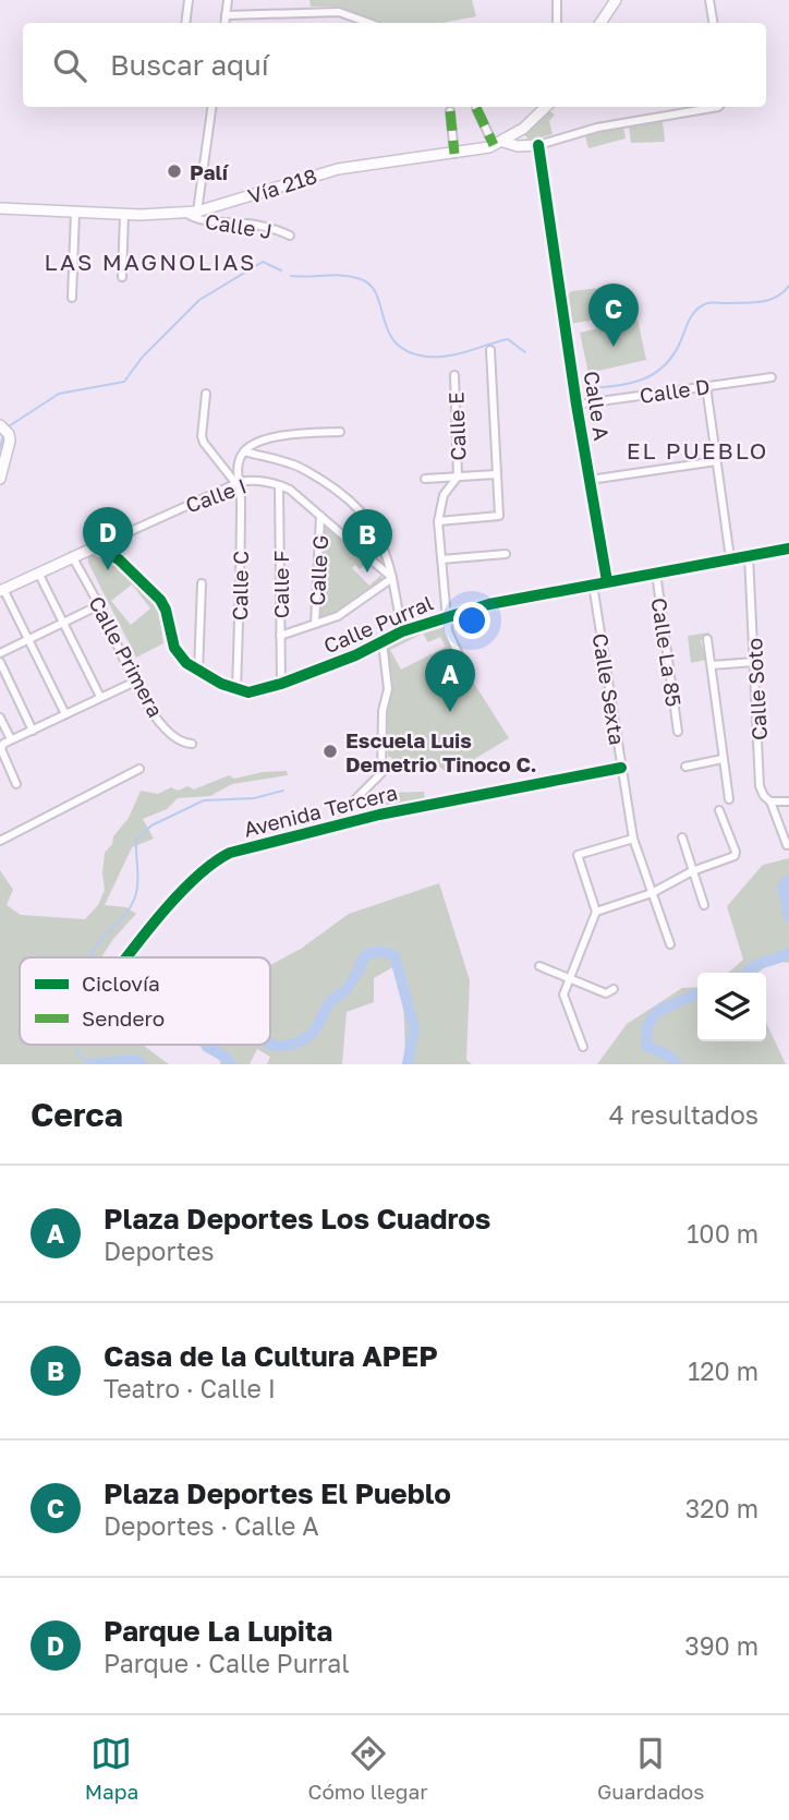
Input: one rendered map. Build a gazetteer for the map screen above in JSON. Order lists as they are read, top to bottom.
{
  "streets": {
    "street": [
      "Vía 218",
      "Calle J",
      "Calle D",
      "Calle A",
      "Calle E",
      "Calle I",
      "Calle G",
      "Calle F",
      "Calle C",
      "Calle Purral",
      "Calle La 85",
      "Calle Primera",
      "Calle Sexta",
      "Calle Soto",
      "Avenida Tercera"
    ]
  },
  "crossings": [
    ["Vía 218", "Calle J"],
    ["Calle D", "Calle A"],
    ["Calle A", "Calle Purral"],
    ["Calle I", "Calle G"],
    ["Calle I", "Calle F"],
    ["Calle I", "Calle C"],
    ["Calle F", "Calle Purral"],
    ["Calle C", "Calle Purral"],
    ["Calle Purral", "Calle La 85"],
    ["Calle Purral", "Calle Sexta"],
    ["Calle Purral", "Calle Soto"],
    ["Calle Sexta", "Avenida Tercera"]
  ],
  "districts": ["LAS MAGNOLIAS", "EL PUEBLO"],
  "places": ["Palí", "Escuela Luis Demetrio Tinoco C."],
  "legend": ["Ciclovía", "Sendero"],
  "page": {
    "search": "Buscar aquí",
    "pins": [
      "C",
      "D",
      "B",
      "A"
    ],
    "heading": ["Cerca", "4 resultados"],
    "list": [
      {
        "mark": "A",
        "name": "Plaza Deportes Los Cuadros",
        "note": "Deportes",
        "value": "100 m"
      },
      {
        "mark": "B",
        "name": "Casa de la Cultura APEP",
        "note": "Teatro · Calle I",
        "value": "120 m"
      },
      {
        "mark": "C",
        "name": "Plaza Deportes El Pueblo",
        "note": "Deportes · Calle A",
        "value": "320 m"
      },
      {
        "mark": "D",
        "name": "Parque La Lupita",
        "note": "Parque · Calle Purral",
        "value": "390 m"
      }
    ],
    "nav": ["Mapa", "Cómo llegar", "Guardados"]
  }
}
